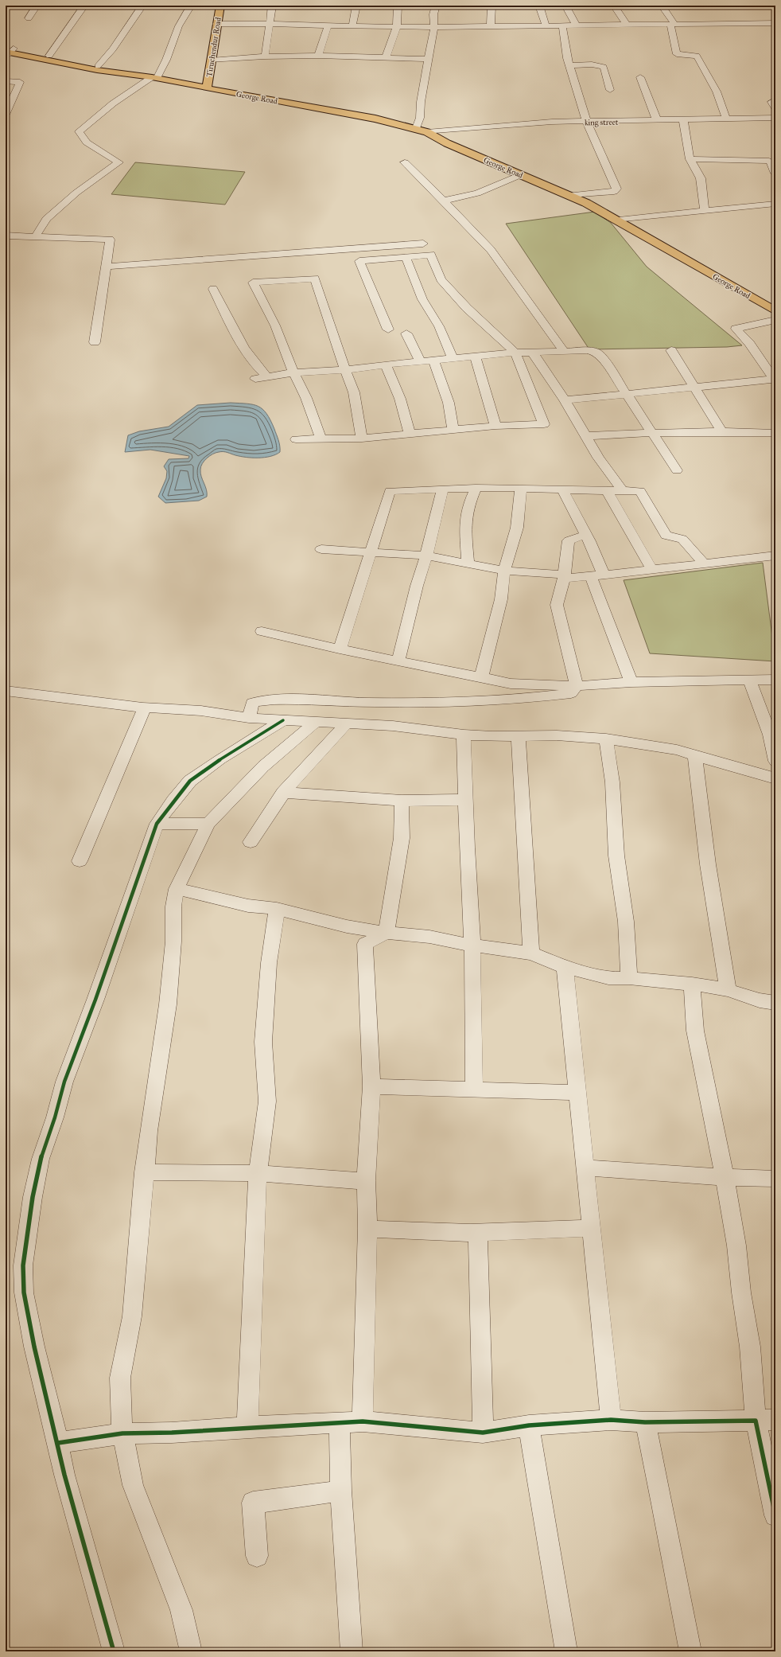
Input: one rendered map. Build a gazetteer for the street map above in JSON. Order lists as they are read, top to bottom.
{
  "streets": {
    "main road": ["Tiruchendur Road", "George Road"],
    "street": ["king street"]
  },
  "crossings": [
    ["Tiruchendur Road", "George Road"],
    ["George Road", "king street"]
  ]
}
